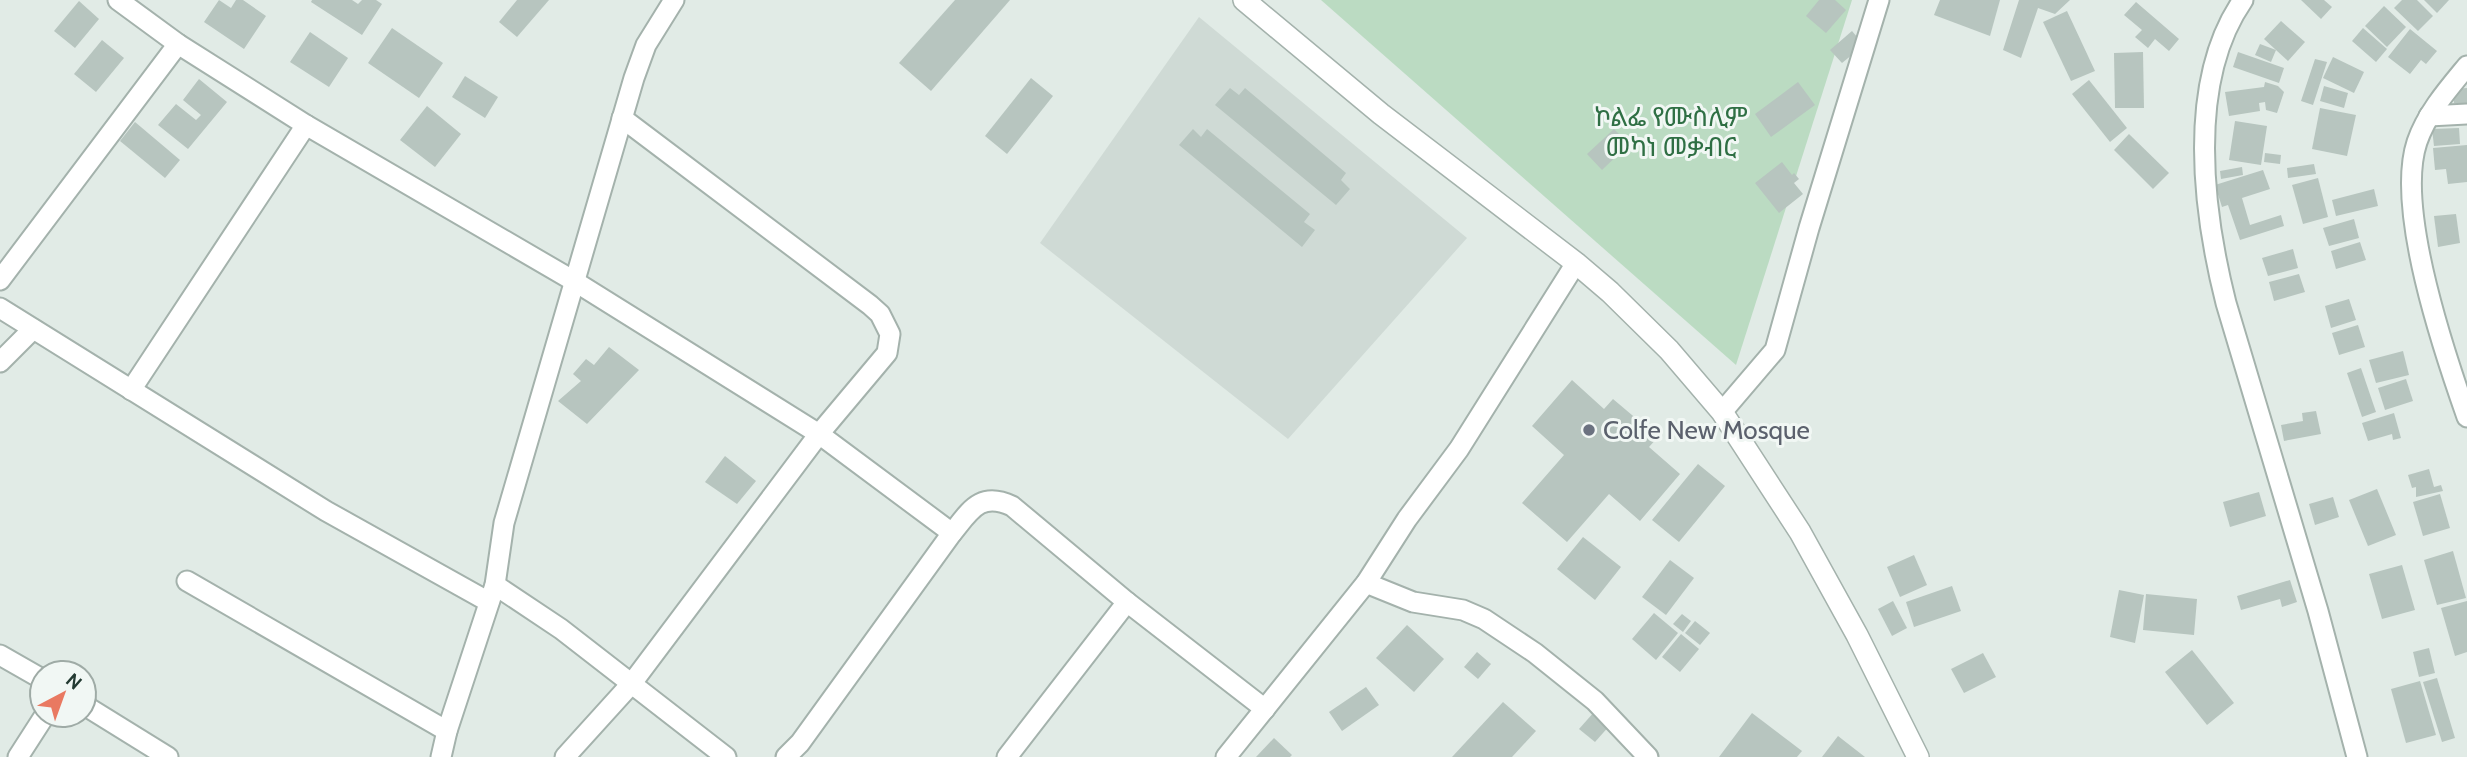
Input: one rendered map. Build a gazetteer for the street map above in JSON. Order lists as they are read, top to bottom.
{
  "parks": ["ኮልፌ የሙስሊም መካነ መቃብር"],
  "places": ["Colfe New Mosque"],
  "north": "top right"
}
